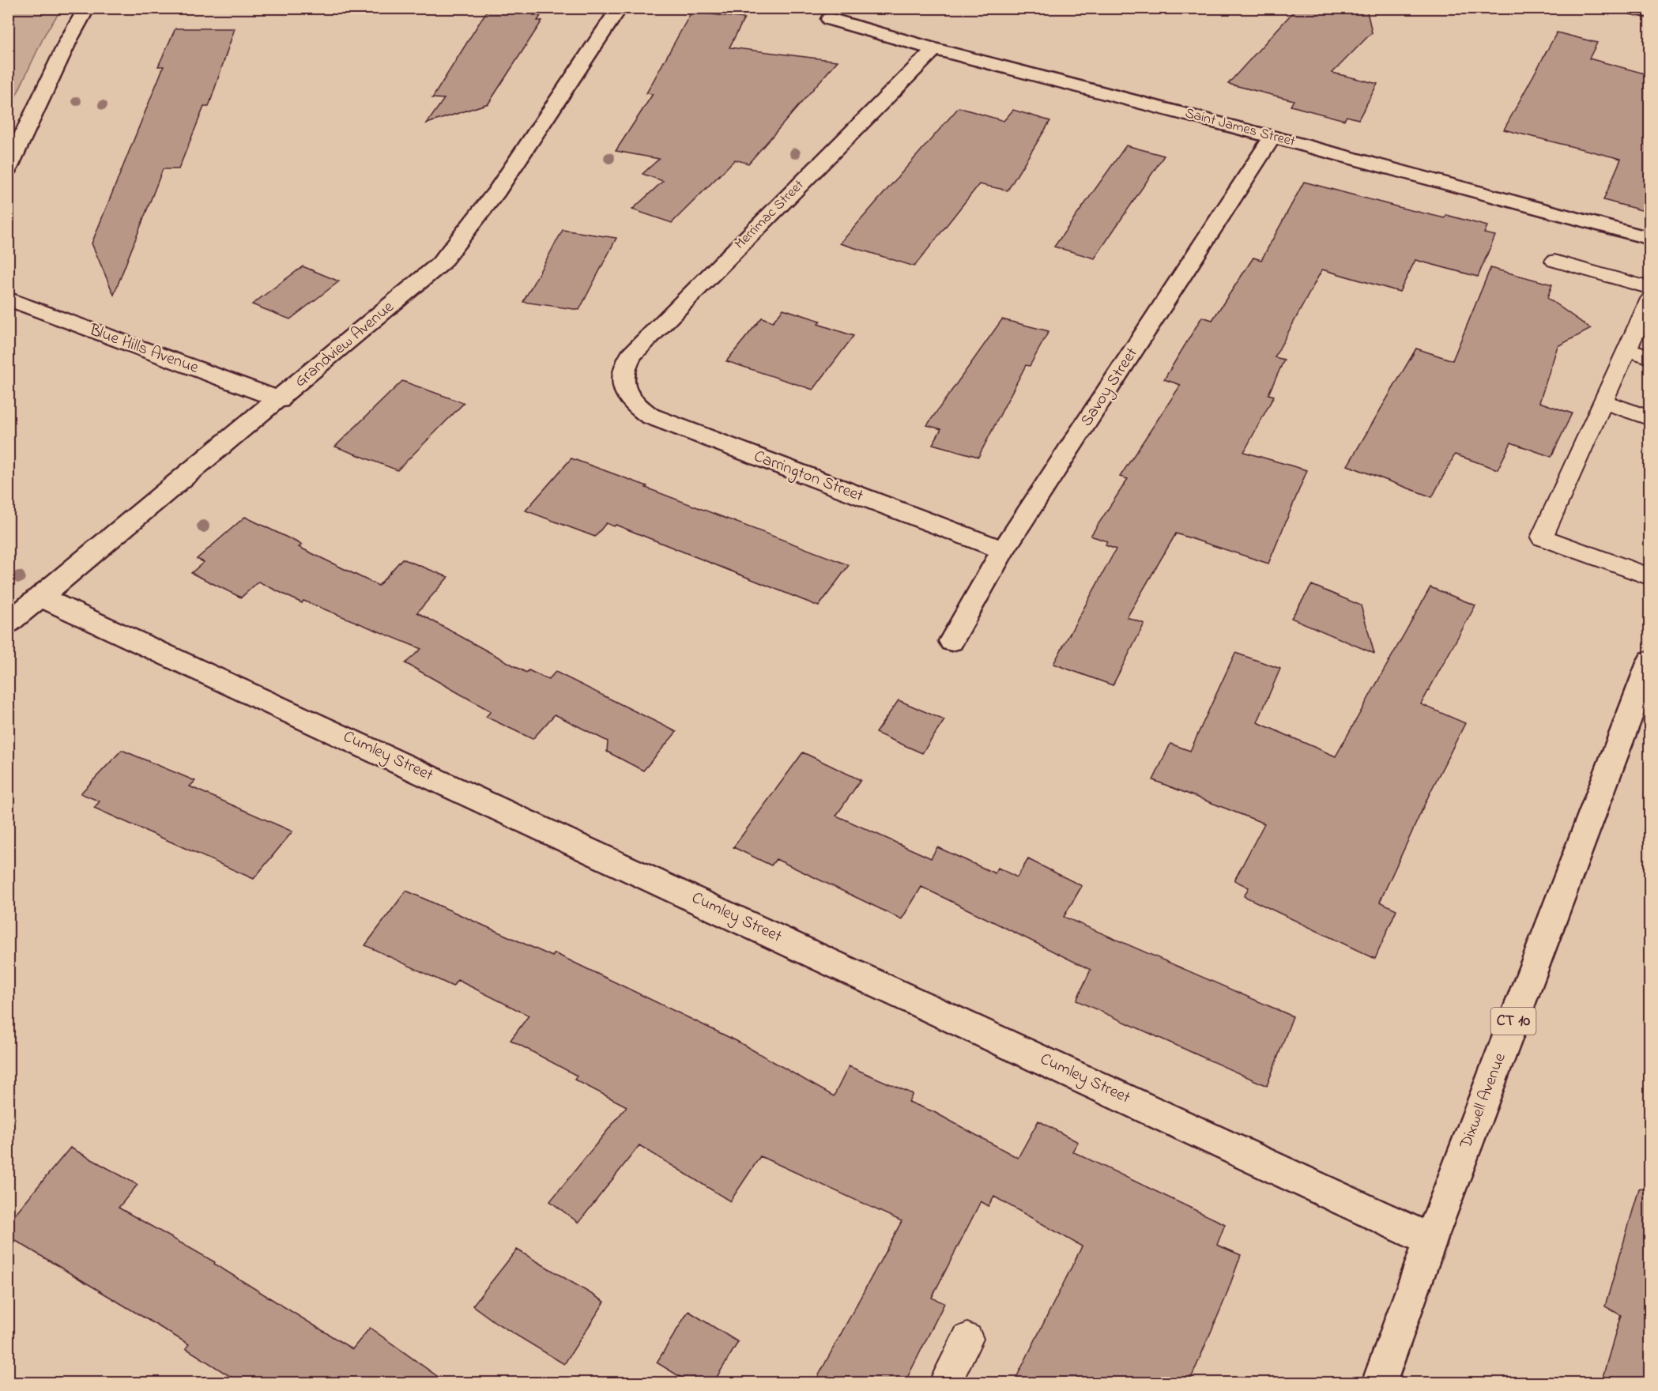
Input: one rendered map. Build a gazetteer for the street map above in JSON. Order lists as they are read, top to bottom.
{
  "streets": {
    "street": [
      "Saint James Street",
      "Merrimac Street",
      "Grandview Avenue",
      "Blue Hills Avenue",
      "Savoy Street",
      "Carrington Street",
      "Cumley Street",
      "CT 10",
      "Dixwell Avenue"
    ]
  },
  "crossings": [
    ["Saint James Street", "Merrimac Street"],
    ["Saint James Street", "Savoy Street"],
    ["Merrimac Street", "Carrington Street"],
    ["Grandview Avenue", "Blue Hills Avenue"],
    ["Grandview Avenue", "Cumley Street"],
    ["Savoy Street", "Carrington Street"],
    ["Cumley Street", "Dixwell Avenue"]
  ]
}
